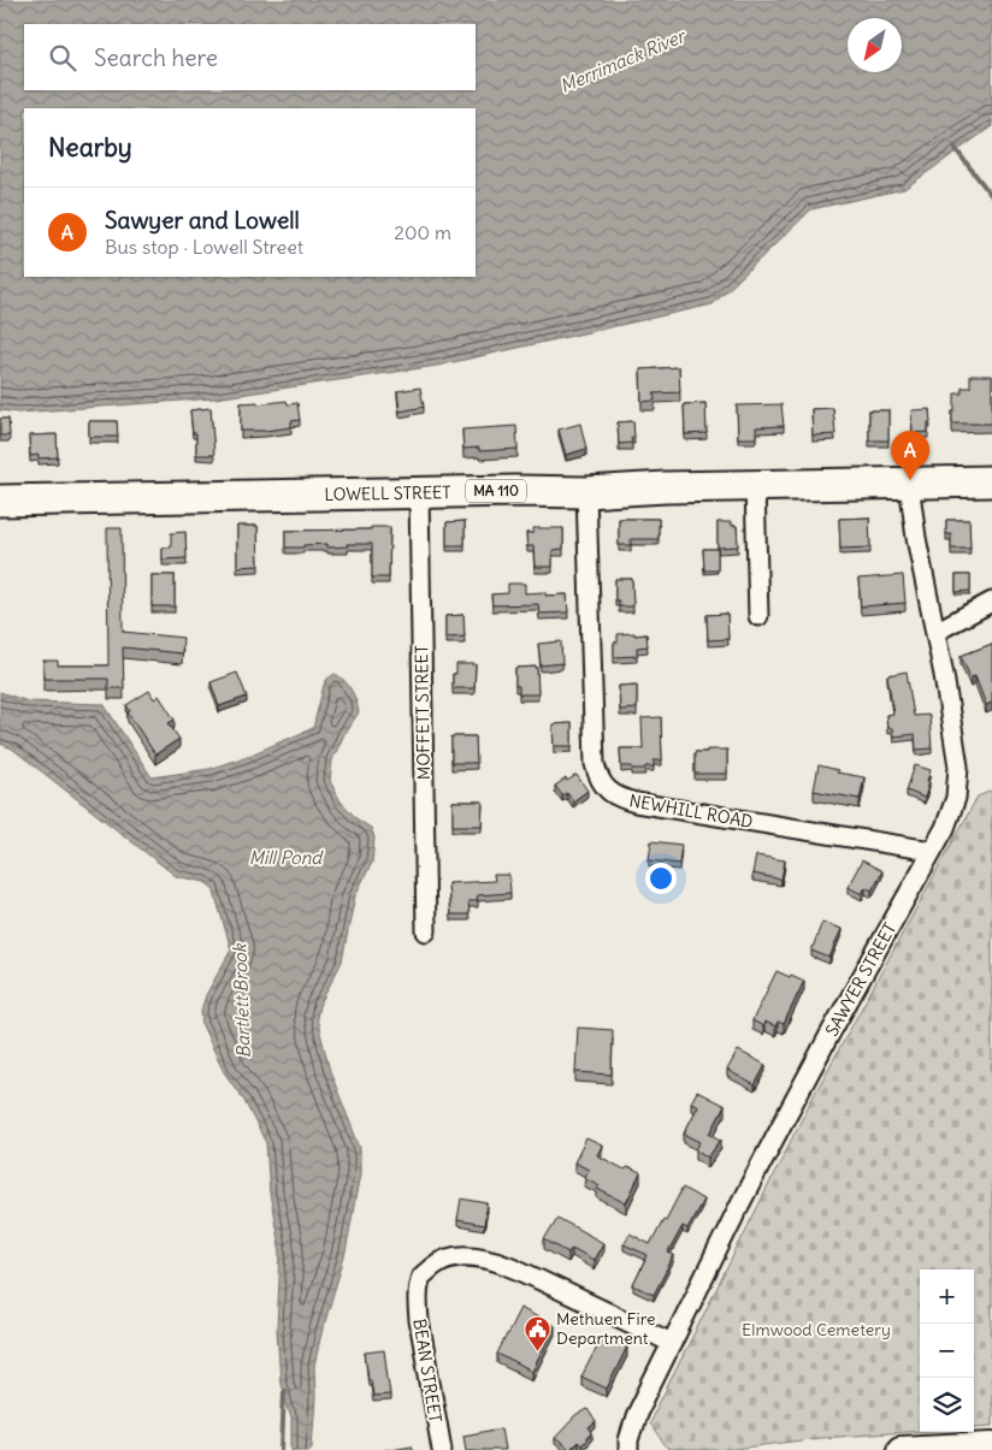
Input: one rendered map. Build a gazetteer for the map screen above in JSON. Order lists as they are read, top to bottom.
{
  "streets": {
    "main road": ["MA 110", "LOWELL STREET"],
    "street": [
      "MOFFETT STREET",
      "NEWHILL ROAD",
      "SAWYER STREET",
      "BEAN STREET"
    ]
  },
  "crossings": [
    ["LOWELL STREET", "MOFFETT STREET"],
    ["LOWELL STREET", "NEWHILL ROAD"],
    ["LOWELL STREET", "SAWYER STREET"],
    ["NEWHILL ROAD", "SAWYER STREET"],
    ["SAWYER STREET", "BEAN STREET"]
  ],
  "water": ["Merrimack River", "Mill Pond", "Bartlett Brook"],
  "parks": ["Elmwood Cemetery"],
  "places": {
    "public building": ["Methuen Fire Department"]
  },
  "north": "bottom left",
  "page": {
    "search": "Search here",
    "heading": "Nearby",
    "list": [
      {
        "mark": "A",
        "name": "Sawyer and Lowell",
        "note": "Bus stop · Lowell Street",
        "value": "200 m"
      }
    ],
    "pins": "A",
    "map_buttons": ["+", "−"]
  }
}
